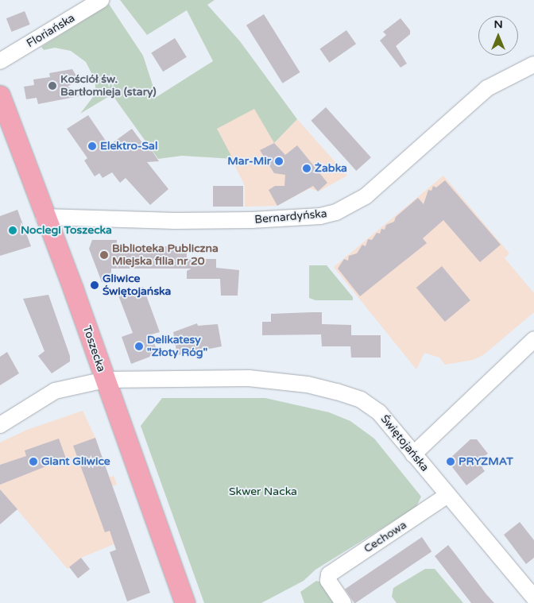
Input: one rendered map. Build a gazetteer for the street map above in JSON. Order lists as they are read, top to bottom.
{
  "streets": {
    "main road": ["Toszecka"],
    "street": [
      "Floriańska",
      "Bernardyńska",
      "Świętojańska",
      "Cechowa"
    ]
  },
  "crossings": [
    ["Bernardyńska", "Toszecka"],
    ["Toszecka", "Świętojańska"],
    ["Świętojańska", "Cechowa"]
  ],
  "parks": ["Skwer Nacka"],
  "places": [
    "Kościół św. Bartłomieja (stary)",
    "Elektro-Sal",
    "Mar-Mir",
    "Żabka",
    "Noclegi Toszecka",
    "Biblioteka Publiczna Miejska filia nr 20",
    "Gliwice Świętojańska",
    "Delikatesy \"Złoty Róg\"",
    "Giant Gliwice",
    "PRYZMAT"
  ],
  "north": "top"
}
